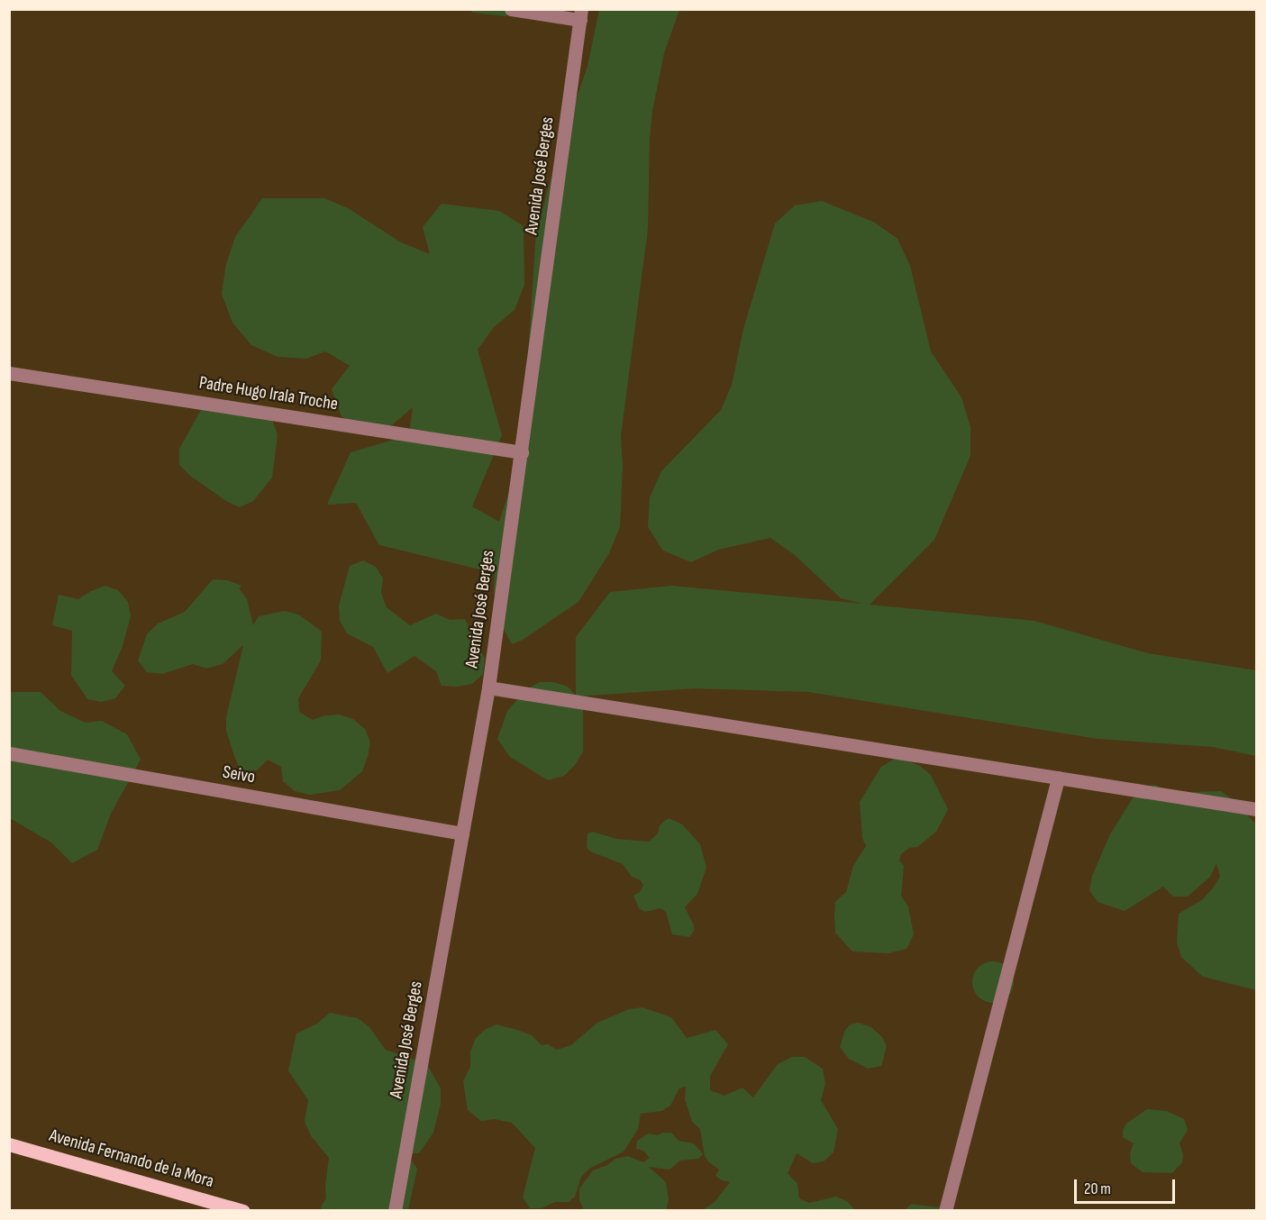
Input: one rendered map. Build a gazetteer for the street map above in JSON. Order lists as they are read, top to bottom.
{
  "streets": {
    "main road": ["Avenida Fernando de la Mora"],
    "street": ["Avenida José Berges", "Padre Hugo Irala Troche", "Seivo"]
  },
  "crossings": [
    ["Avenida José Berges", "Padre Hugo Irala Troche"],
    ["Avenida José Berges", "Seivo"]
  ],
  "scale_bar": "20 m"
}
